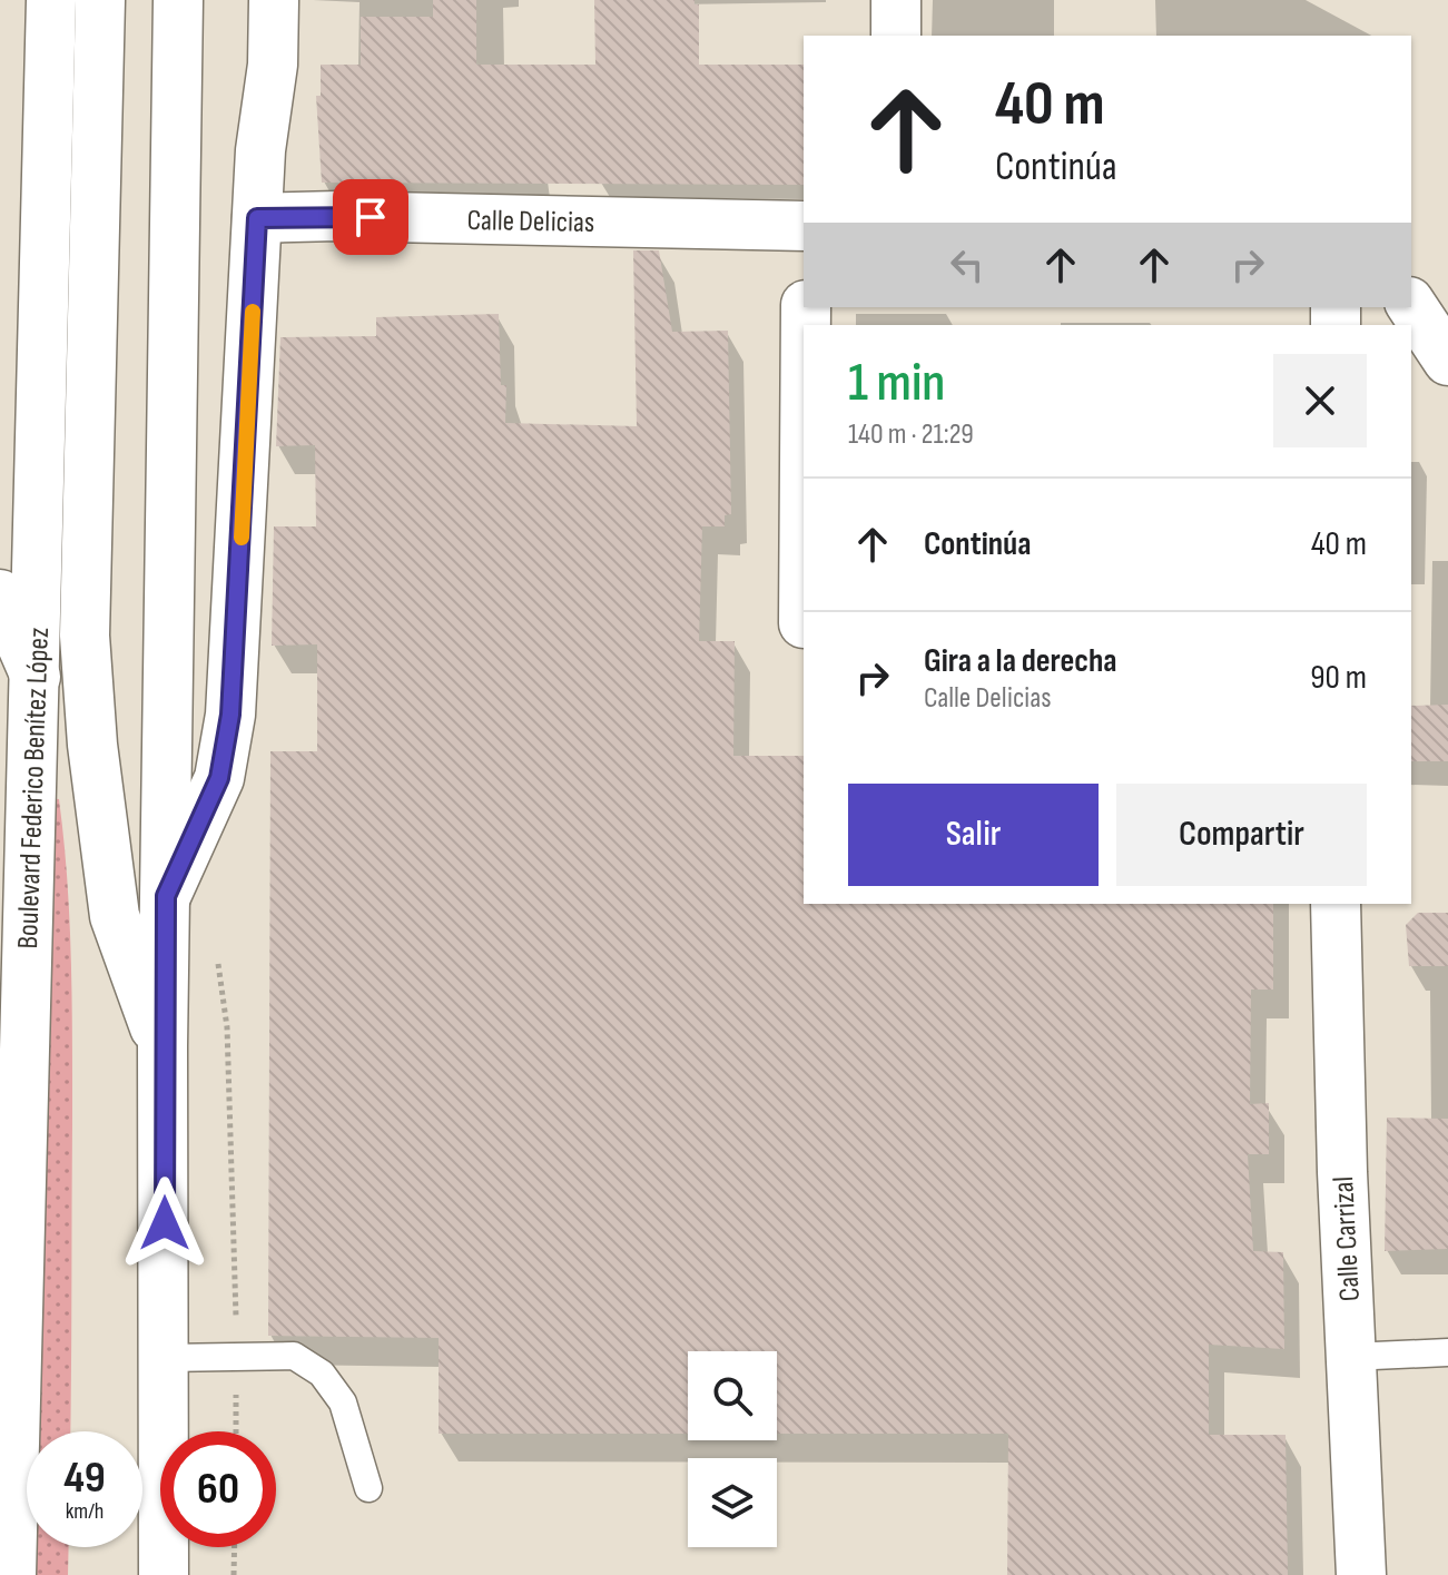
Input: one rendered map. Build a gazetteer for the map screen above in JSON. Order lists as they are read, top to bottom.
{
  "streets": {
    "main road": ["Calle Delicias", "Boulevard Federico Benítez López", "Calle Carrizal"]
  },
  "page": {
    "turn": ["40 m", "Continúa"],
    "heading": ["1 min", "140 m · 21:29"],
    "list": [
      {
        "name": "Continúa",
        "value": "40 m"
      },
      {
        "name": "Gira a la derecha",
        "note": "Calle Delicias",
        "value": "90 m"
      }
    ],
    "buttons": ["Salir", "Compartir"],
    "speed": "49 km/h",
    "limit": "60"
  }
}
